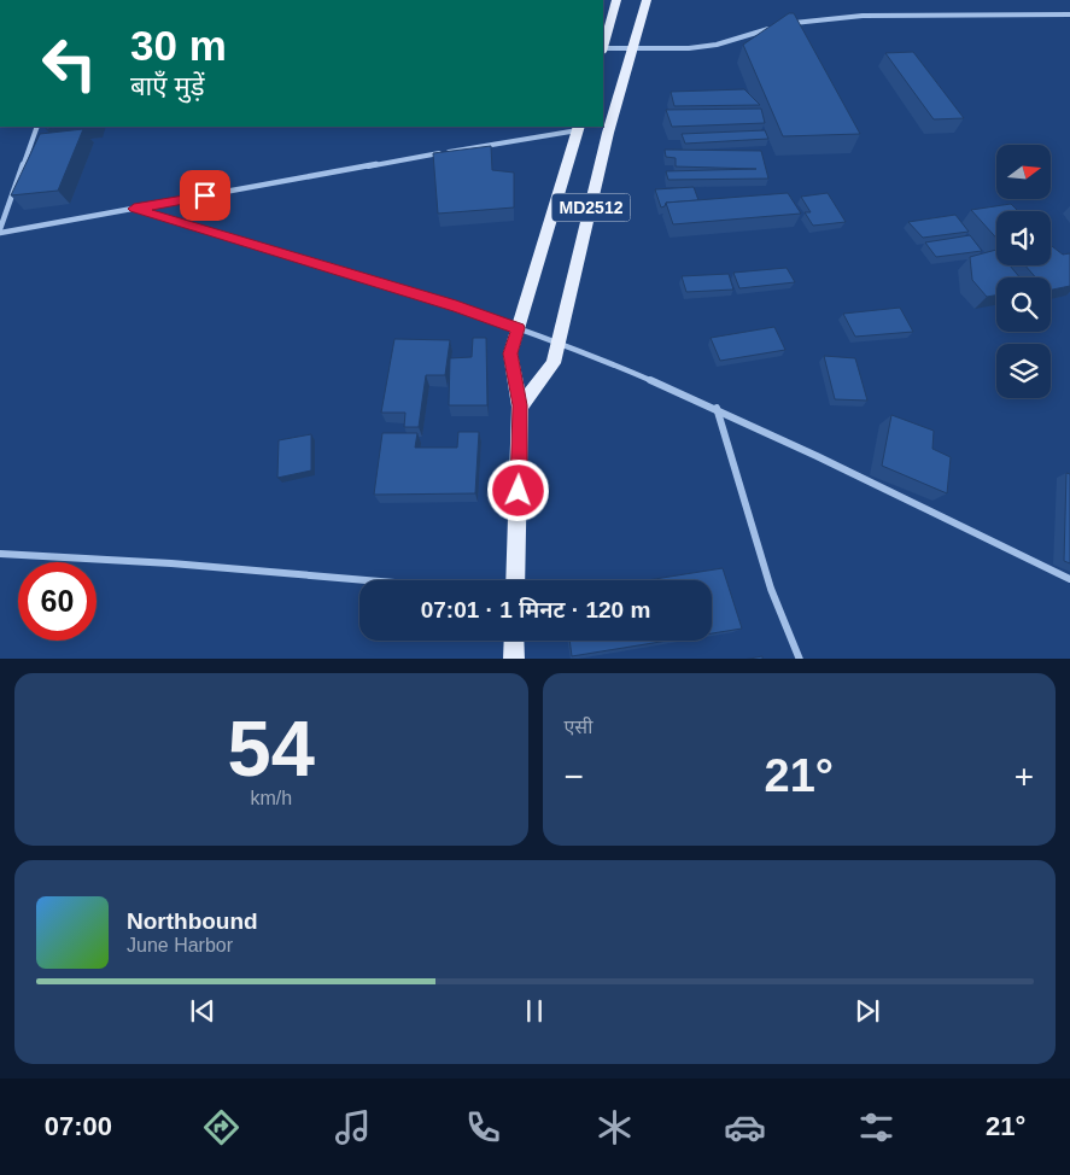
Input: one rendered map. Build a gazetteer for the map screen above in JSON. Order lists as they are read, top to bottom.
{
  "streets": {
    "main road": ["MD2512"]
  },
  "north": "right",
  "page": {
    "turn": ["30 m", "बाएँ मुड़ें"],
    "limit": "60",
    "trip": "07:01 · 1 मिनट · 120 m",
    "tile": [
      ["54", "km/h"],
      "एसी"
    ],
    "heat": ["−", "21°", "+"],
    "song": ["Northbound", "June Harbor"],
    "tabs": ["07:00", "21°"]
  }
}
